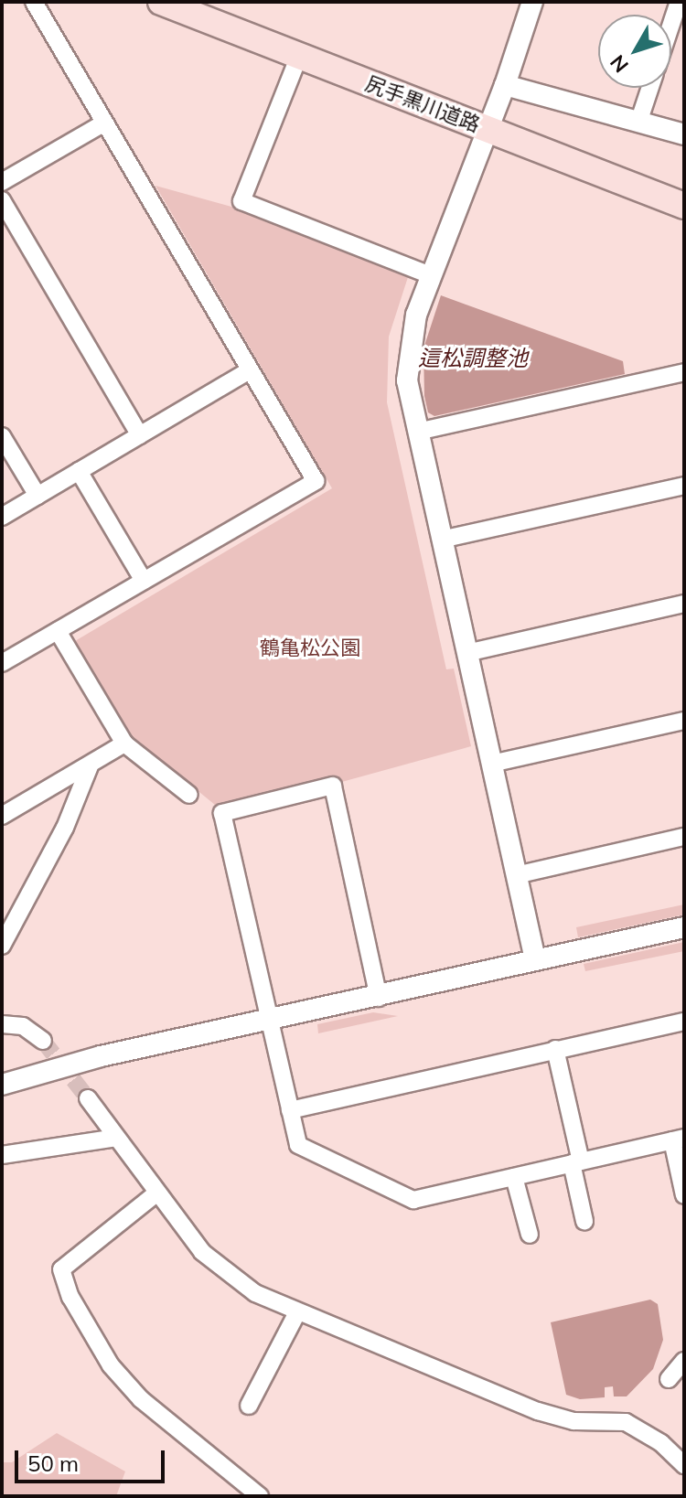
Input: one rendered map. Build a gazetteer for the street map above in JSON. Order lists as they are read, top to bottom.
{
  "streets": {
    "main road": ["尻手黒川道路"]
  },
  "water": ["這松調整池"],
  "parks": ["鶴亀松公園"],
  "scale_bar": "50 m",
  "north": "bottom left"
}
